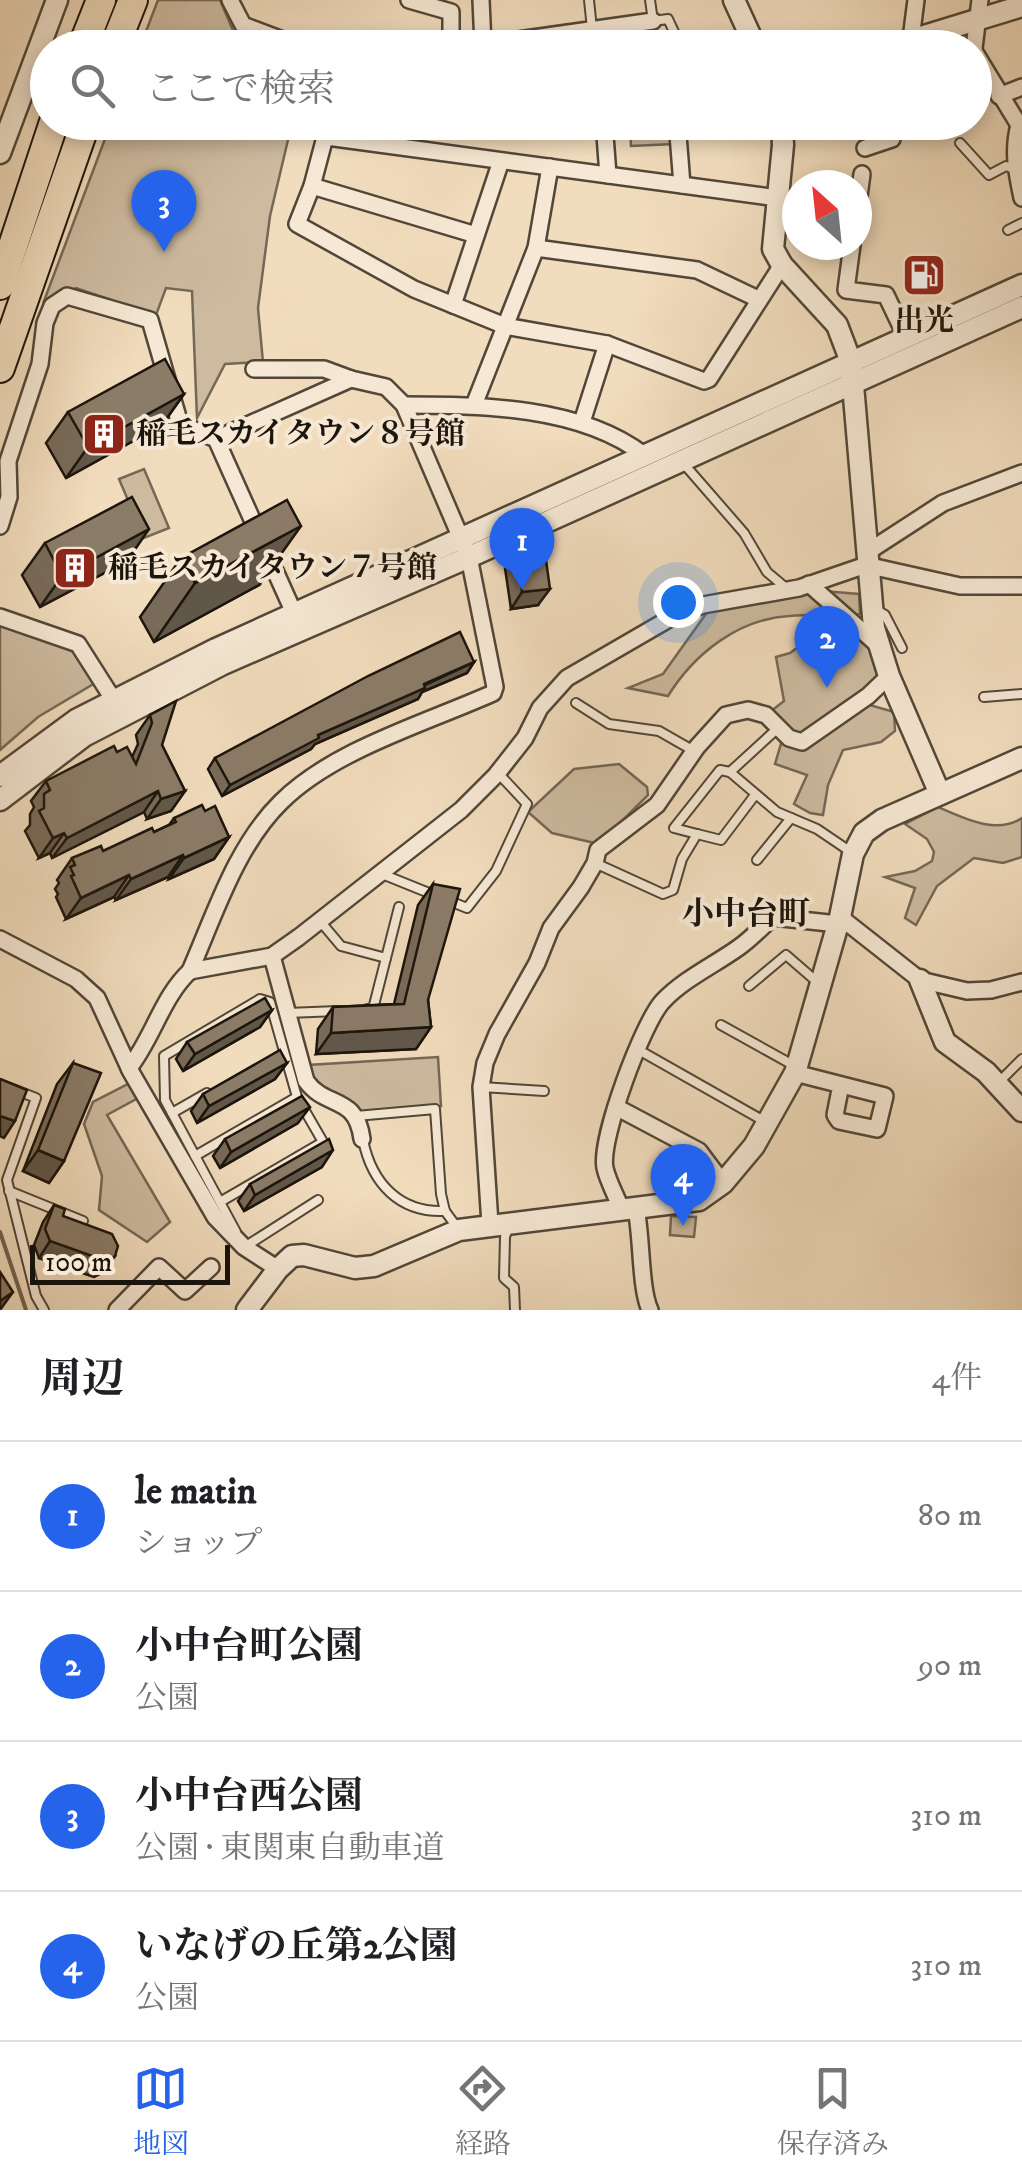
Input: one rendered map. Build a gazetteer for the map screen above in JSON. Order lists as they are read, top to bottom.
{
  "districts": ["小中台町"],
  "places": {
    "fuel station": ["出光"],
    "building": ["稲毛スカイタウン８号館", "稲毛スカイタウン７号館"]
  },
  "scale_bar": "100 m",
  "north": "top left",
  "page": {
    "search": "ここで検索",
    "pins": [
      "3",
      "1",
      "2",
      "4"
    ],
    "scale": "100 m",
    "heading": ["周辺", "4件"],
    "list": [
      {
        "mark": "1",
        "name": "le matin",
        "note": "ショップ",
        "value": "80 m"
      },
      {
        "mark": "2",
        "name": "小中台町公園",
        "note": "公園",
        "value": "90 m"
      },
      {
        "mark": "3",
        "name": "小中台西公園",
        "note": "公園 · 東関東自動車道",
        "value": "310 m"
      },
      {
        "mark": "4",
        "name": "いなげの丘第2公園",
        "note": "公園",
        "value": "310 m"
      }
    ],
    "nav": ["地図", "経路", "保存済み"]
  }
}
